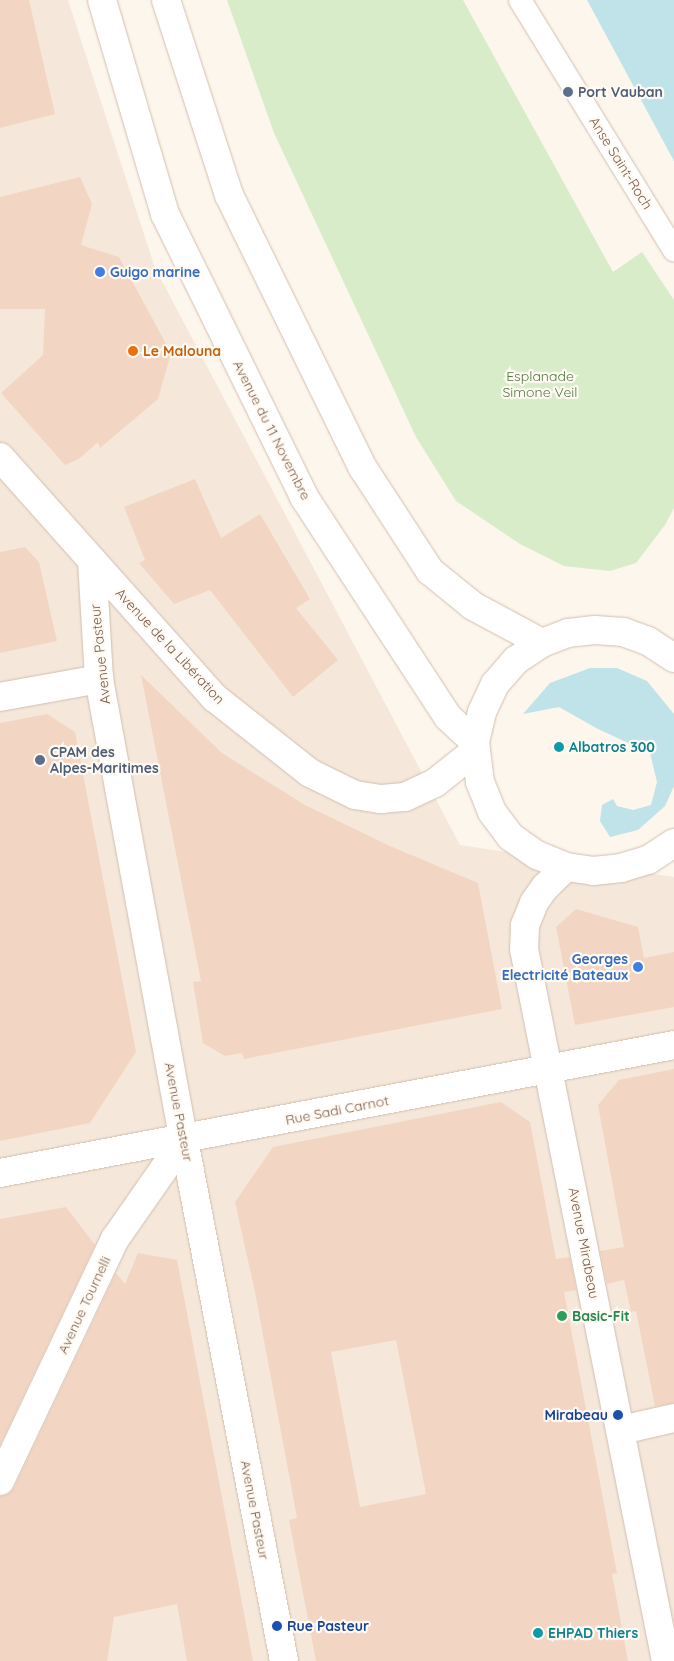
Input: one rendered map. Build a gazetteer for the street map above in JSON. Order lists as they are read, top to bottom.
{
  "streets": {
    "street": [
      "Avenue du 11 Novembre",
      "Avenue de la Libération",
      "Avenue Pasteur",
      "Rue Sadi Carnot",
      "Avenue Mirabeau",
      "Avenue Tournelli"
    ],
    "lane": ["Anse Saint-Roch"]
  },
  "crossings": [
    ["Avenue du 11 Novembre", "Avenue de la Libération"],
    ["Avenue de la Libération", "Avenue Pasteur"],
    ["Avenue Pasteur", "Rue Sadi Carnot"],
    ["Avenue Pasteur", "Avenue Tournelli"],
    ["Rue Sadi Carnot", "Avenue Mirabeau"],
    ["Rue Sadi Carnot", "Avenue Tournelli"]
  ],
  "parks": ["Esplanade Simone Veil"],
  "places": [
    "Port Vauban",
    "Guigo marine",
    "Le Malouna",
    "Albatros 300",
    "CPAM des Alpes-Maritimes",
    "Georges Electricité Bateaux",
    "Basic-Fit",
    "Mirabeau",
    "Rue Pasteur",
    "EHPAD Thiers"
  ]
}
